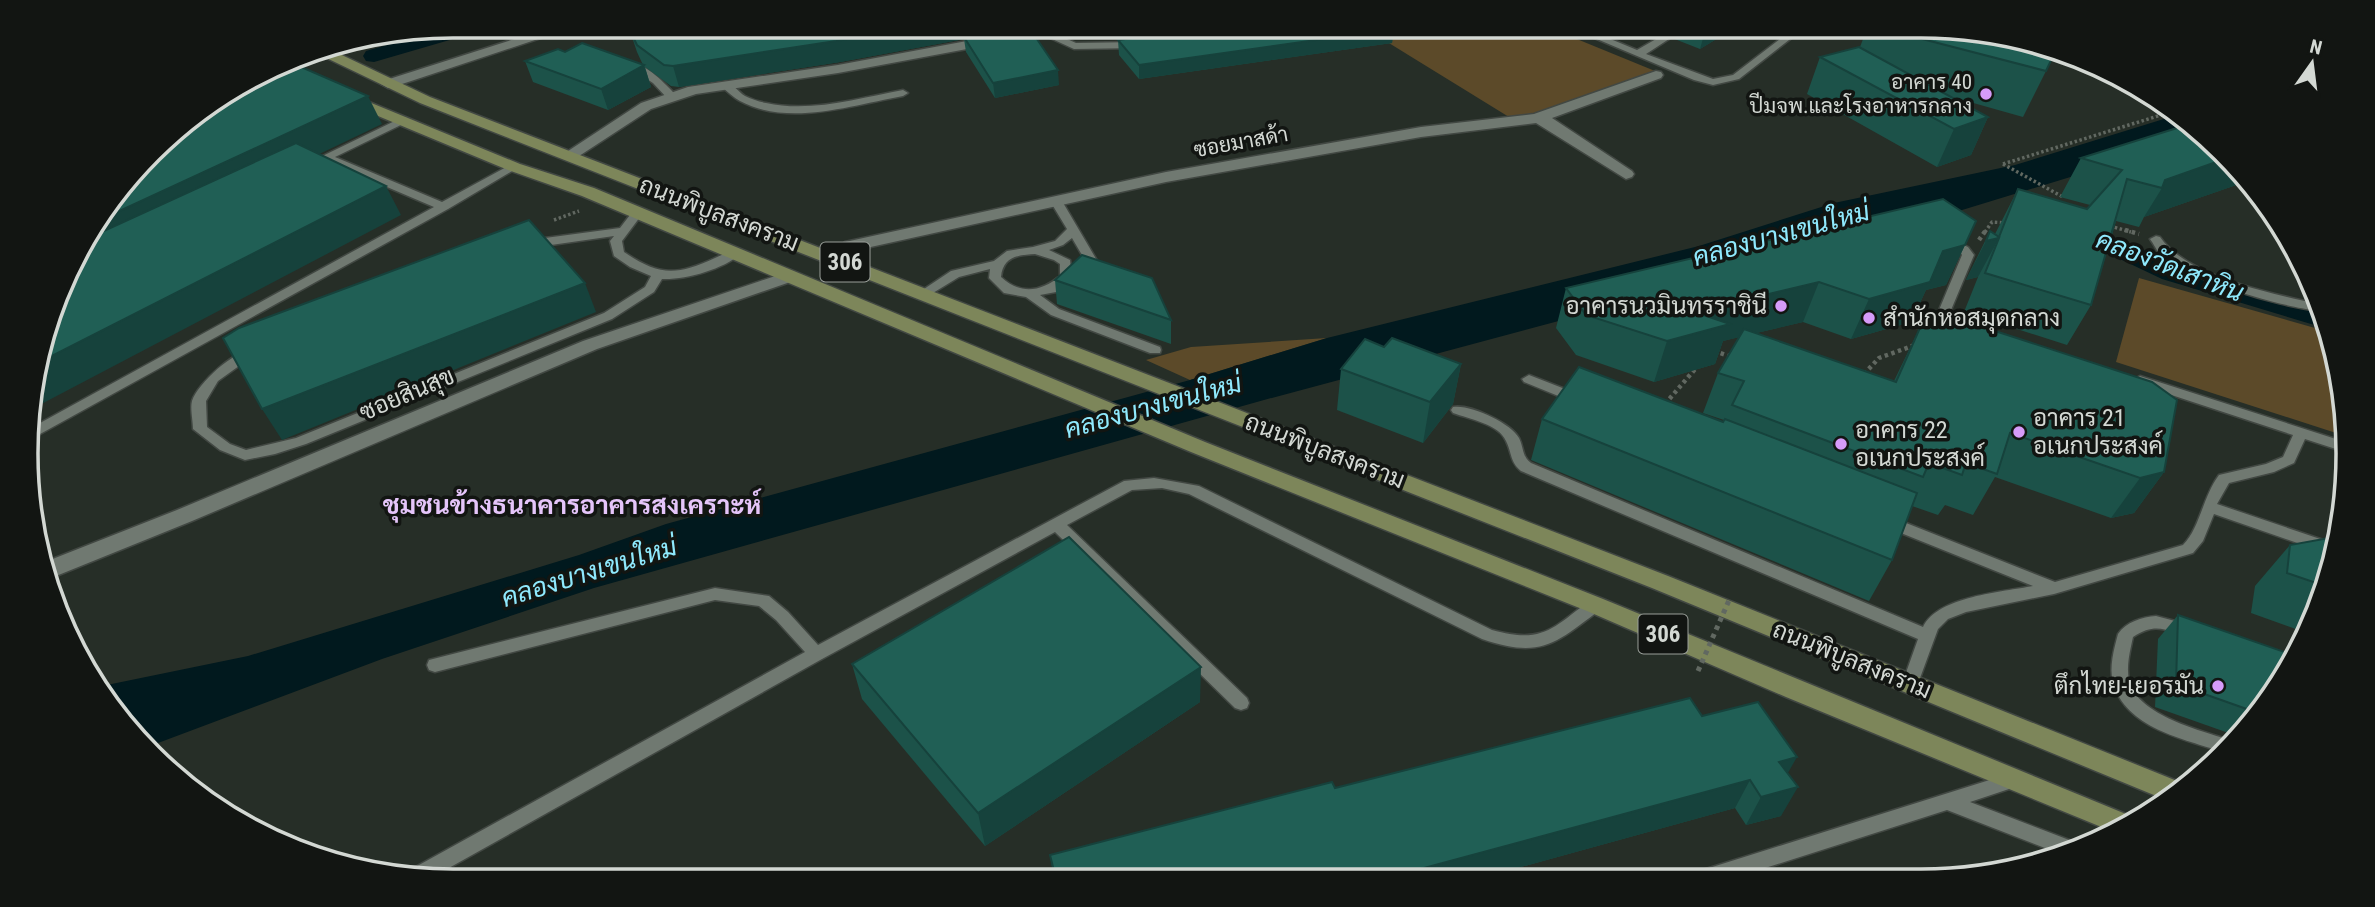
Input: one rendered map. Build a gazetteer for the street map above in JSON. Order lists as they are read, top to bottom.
{
  "streets": {
    "main road": ["ถนนพิบูลสงคราม", "306"],
    "street": ["ซอยมาสด้า", "ซอยสินสุข"]
  },
  "crossings": [
    ["ซอยมาสด้า", "ถนนพิบูลสงคราม"],
    ["ถนนพิบูลสงคราม", "ซอยสินสุข"]
  ],
  "districts": ["ชุมชนข้างธนาคารอาคารสงเคราะห์"],
  "water": ["คลองบางเขนใหม่", "คลองวัดเสาหิน"],
  "places": [
    "อาคาร 40 ปีมจพ.และโรงอาหารกลาง",
    "อาคารนวมินทรราชินี",
    "สำนักหอสมุดกลาง",
    "อาคาร 21 อเนกประสงค์",
    "อาคาร 22 อเนกประสงค์",
    "ตึกไทย-เยอรมัน"
  ],
  "north": "top"
}
